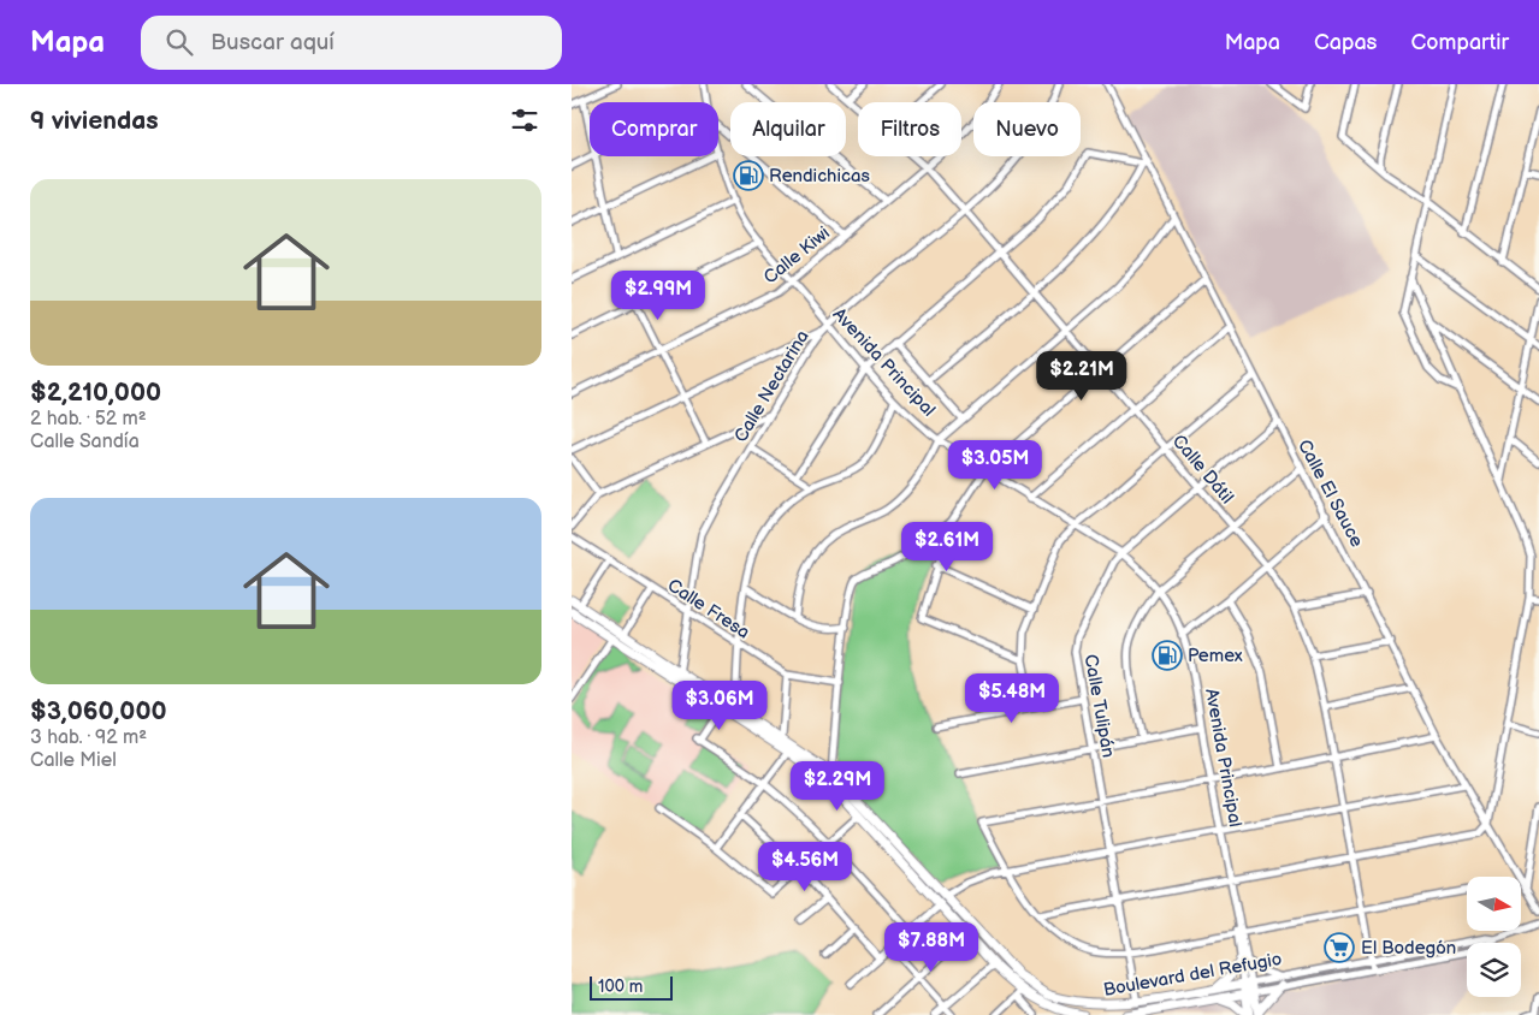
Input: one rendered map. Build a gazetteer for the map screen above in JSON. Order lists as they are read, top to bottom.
{
  "streets": {
    "main road": ["Avenida Principal", "Boulevard del Refugio"],
    "street": [
      "Calle Kiwi",
      "Calle Nectarina",
      "Calle Dátil",
      "Calle El Sauce",
      "Calle Fresa",
      "Calle Tulipán"
    ]
  },
  "crossings": [
    ["Calle Kiwi", "Avenida Principal"],
    ["Calle Kiwi", "Calle Dátil"],
    ["Avenida Principal", "Calle Nectarina"],
    ["Avenida Principal", "Calle Tulipán"],
    ["Avenida Principal", "Boulevard del Refugio"],
    ["Calle Nectarina", "Calle Dátil"],
    ["Calle Nectarina", "Calle Fresa"],
    ["Calle Nectarina", "Boulevard del Refugio"],
    ["Calle Dátil", "Calle Tulipán"],
    ["Calle Dátil", "Boulevard del Refugio"],
    ["Calle El Sauce", "Calle Tulipán"],
    ["Calle Tulipán", "Boulevard del Refugio"]
  ],
  "places": {
    "fuel station": ["Rendichicas", "Pemex"],
    "supermarket": ["El Bodegón"]
  },
  "scale_bar": "100 m",
  "north": "right",
  "page": {
    "header": "Mapa",
    "search": "Buscar aquí",
    "nav": ["Mapa", "Capas", "Compartir"],
    "heading": "9 viviendas",
    "chip": [
      "Comprar",
      "Alquilar",
      "Filtros",
      "Nuevo"
    ],
    "list": [
      {
        "name": "$2,210,000",
        "note": "2 hab. · 52 m² · Calle Sandía"
      },
      {
        "name": "$3,060,000",
        "note": "3 hab. · 92 m² · Calle Miel"
      }
    ],
    "price": [
      "$2.99M",
      "$2.21M",
      "$3.05M",
      "$2.61M",
      "$5.48M",
      "$3.06M",
      "$2.29M",
      "$4.56M",
      "$7.88M"
    ],
    "scale": "100 m"
  }
}
